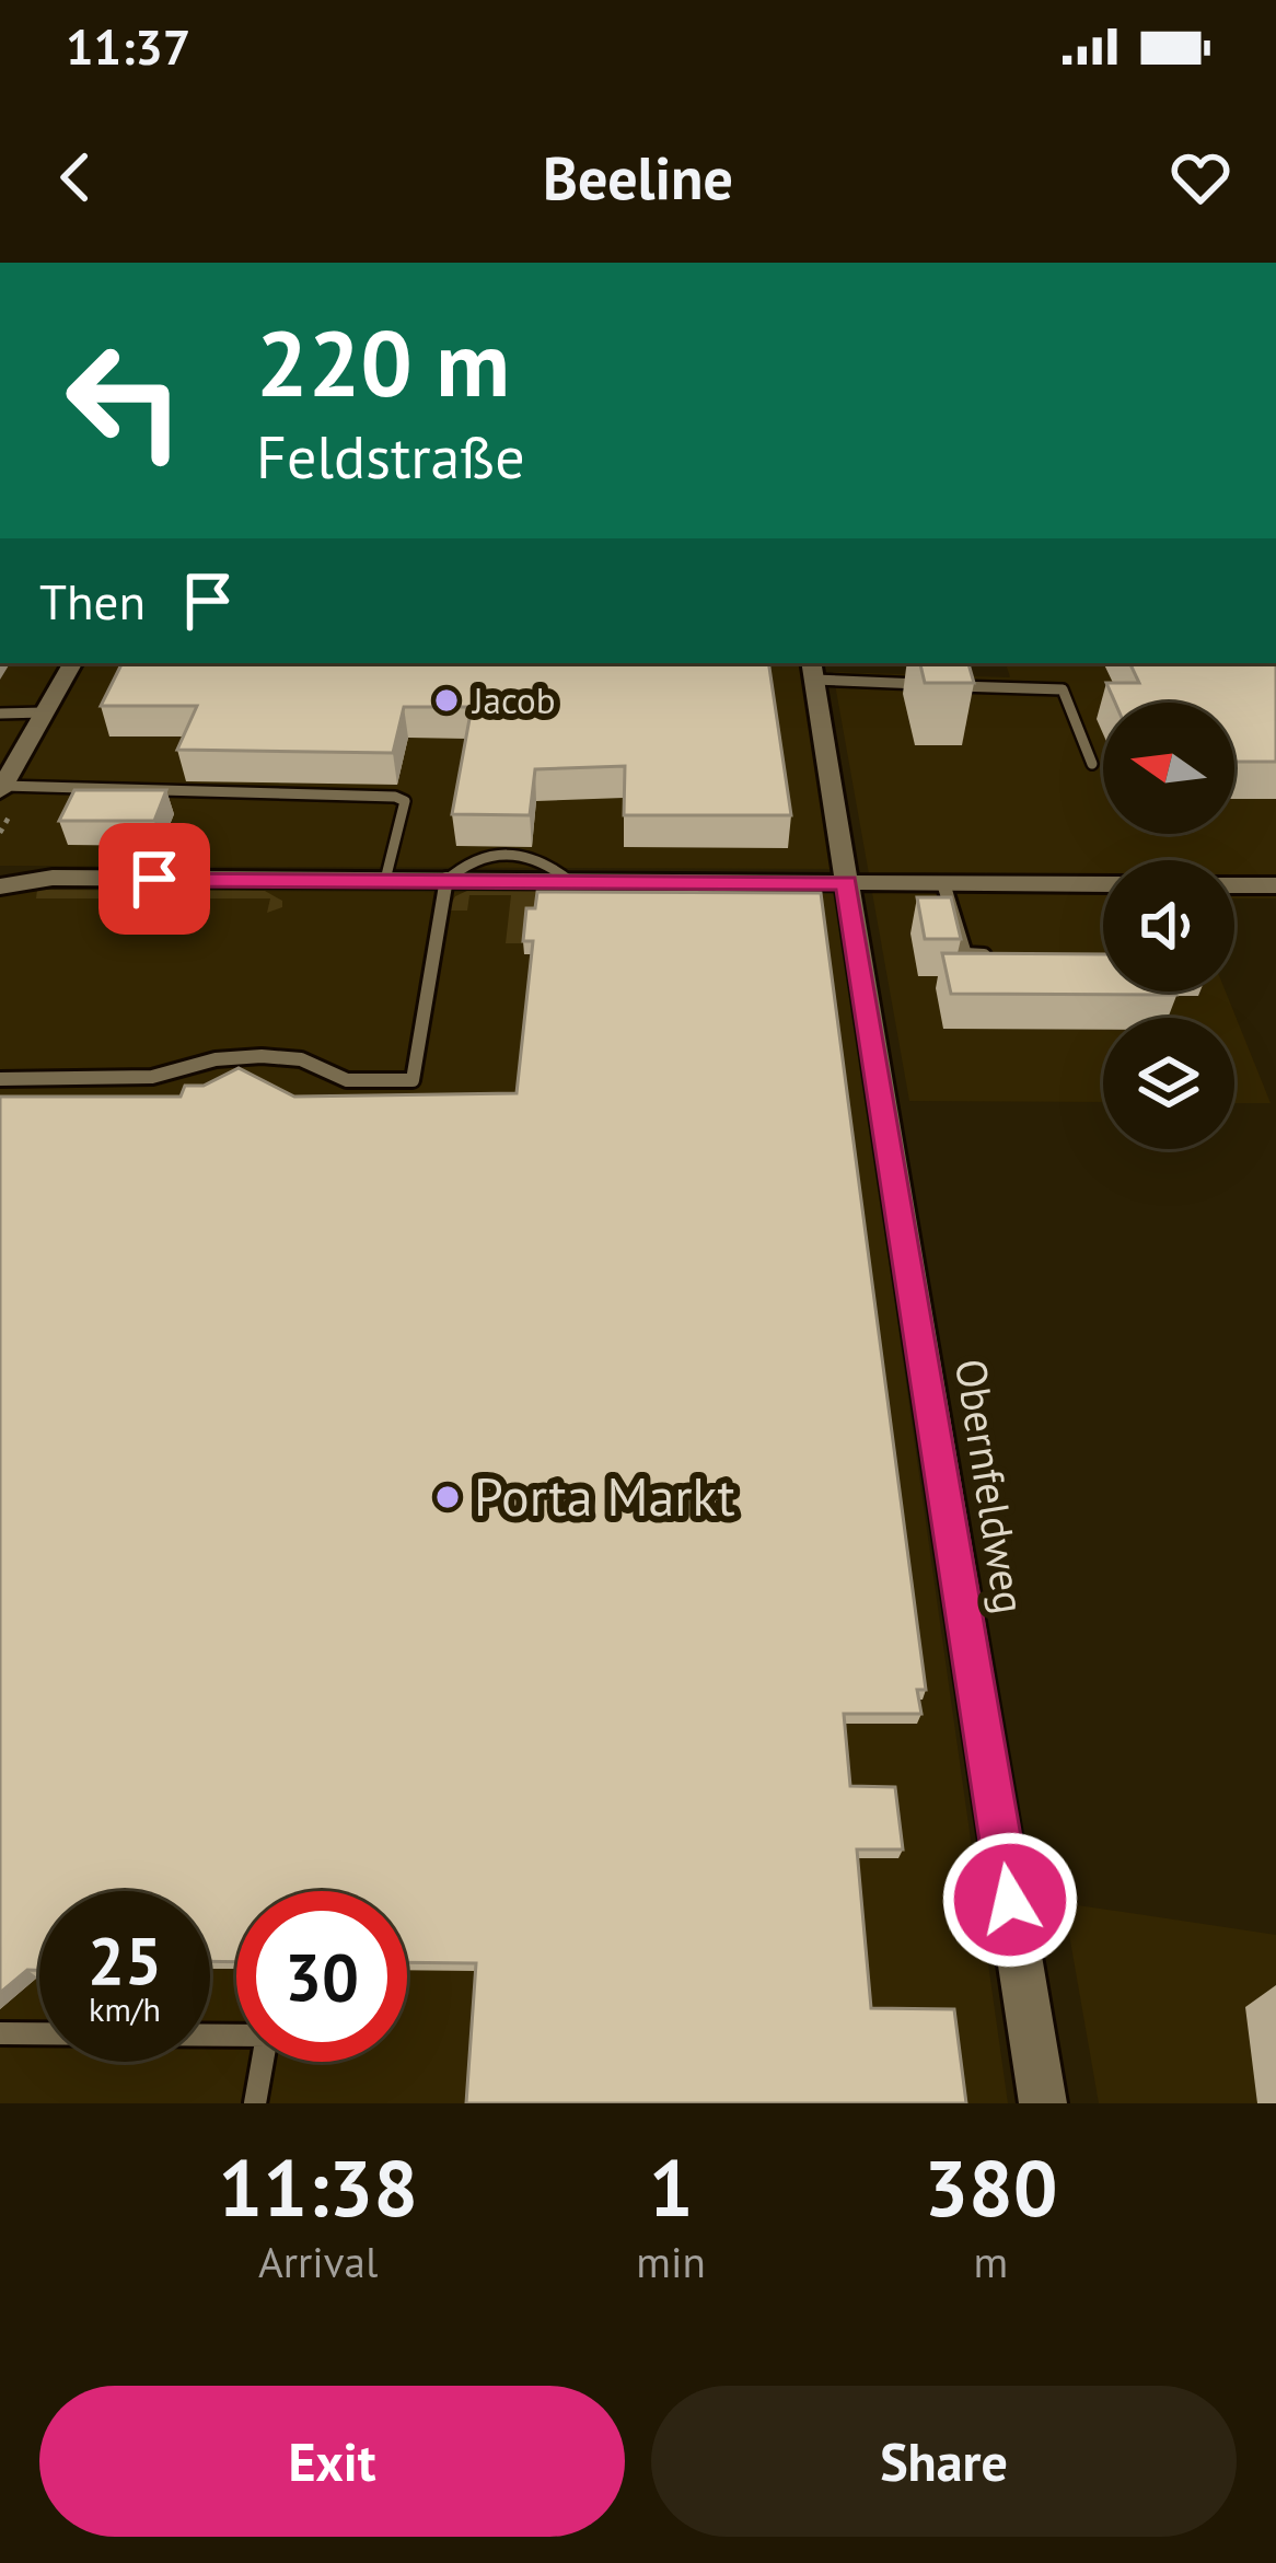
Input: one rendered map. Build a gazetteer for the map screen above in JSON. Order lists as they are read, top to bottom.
{
  "streets": {
    "street": ["Obernfeldweg"]
  },
  "places": ["Jacob", "Porta Markt"],
  "north": "left",
  "page": {
    "status": "11:37",
    "header": "Beeline",
    "turn": ["220 m", "Feldstraße"],
    "then": "Then",
    "speed": "25 km/h",
    "limit": "30",
    "eta": [
      "11:38",
      "Arrival",
      "1",
      "min",
      "380",
      "m"
    ],
    "buttons": ["Exit", "Share"]
  }
}
